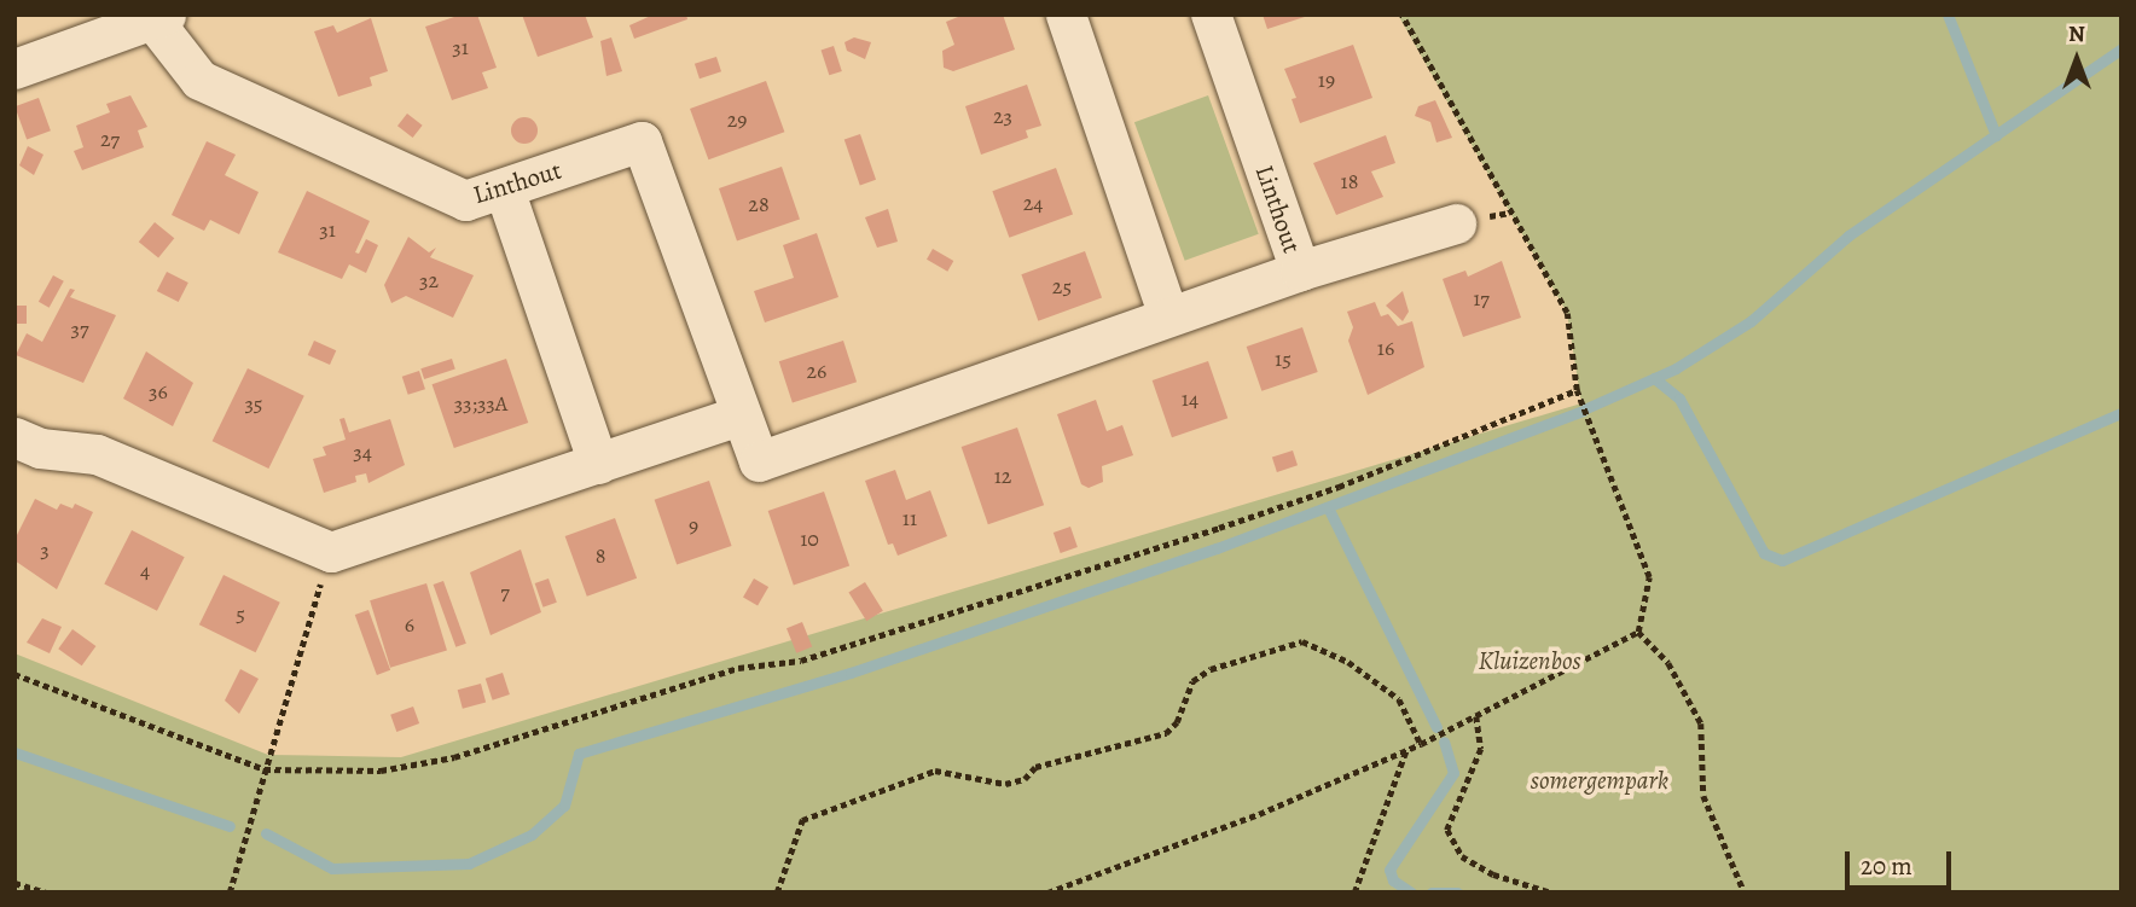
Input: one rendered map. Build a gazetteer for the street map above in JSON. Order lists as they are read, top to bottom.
{
  "streets": {
    "street": ["Linthout"]
  },
  "parks": ["Kluizenbos", "somergempark"],
  "house_numbers": [
    "31",
    "19",
    "23",
    "29",
    "27",
    "18",
    "24",
    "28",
    "31",
    "32",
    "25",
    "17",
    "37",
    "16",
    "15",
    "26",
    "36",
    "14",
    "35",
    "33;33A",
    "34",
    "12",
    "11",
    "9",
    "10",
    "3",
    "8",
    "4",
    "7",
    "5",
    "6"
  ],
  "scale_bar": "20 m",
  "north": "top"
}
